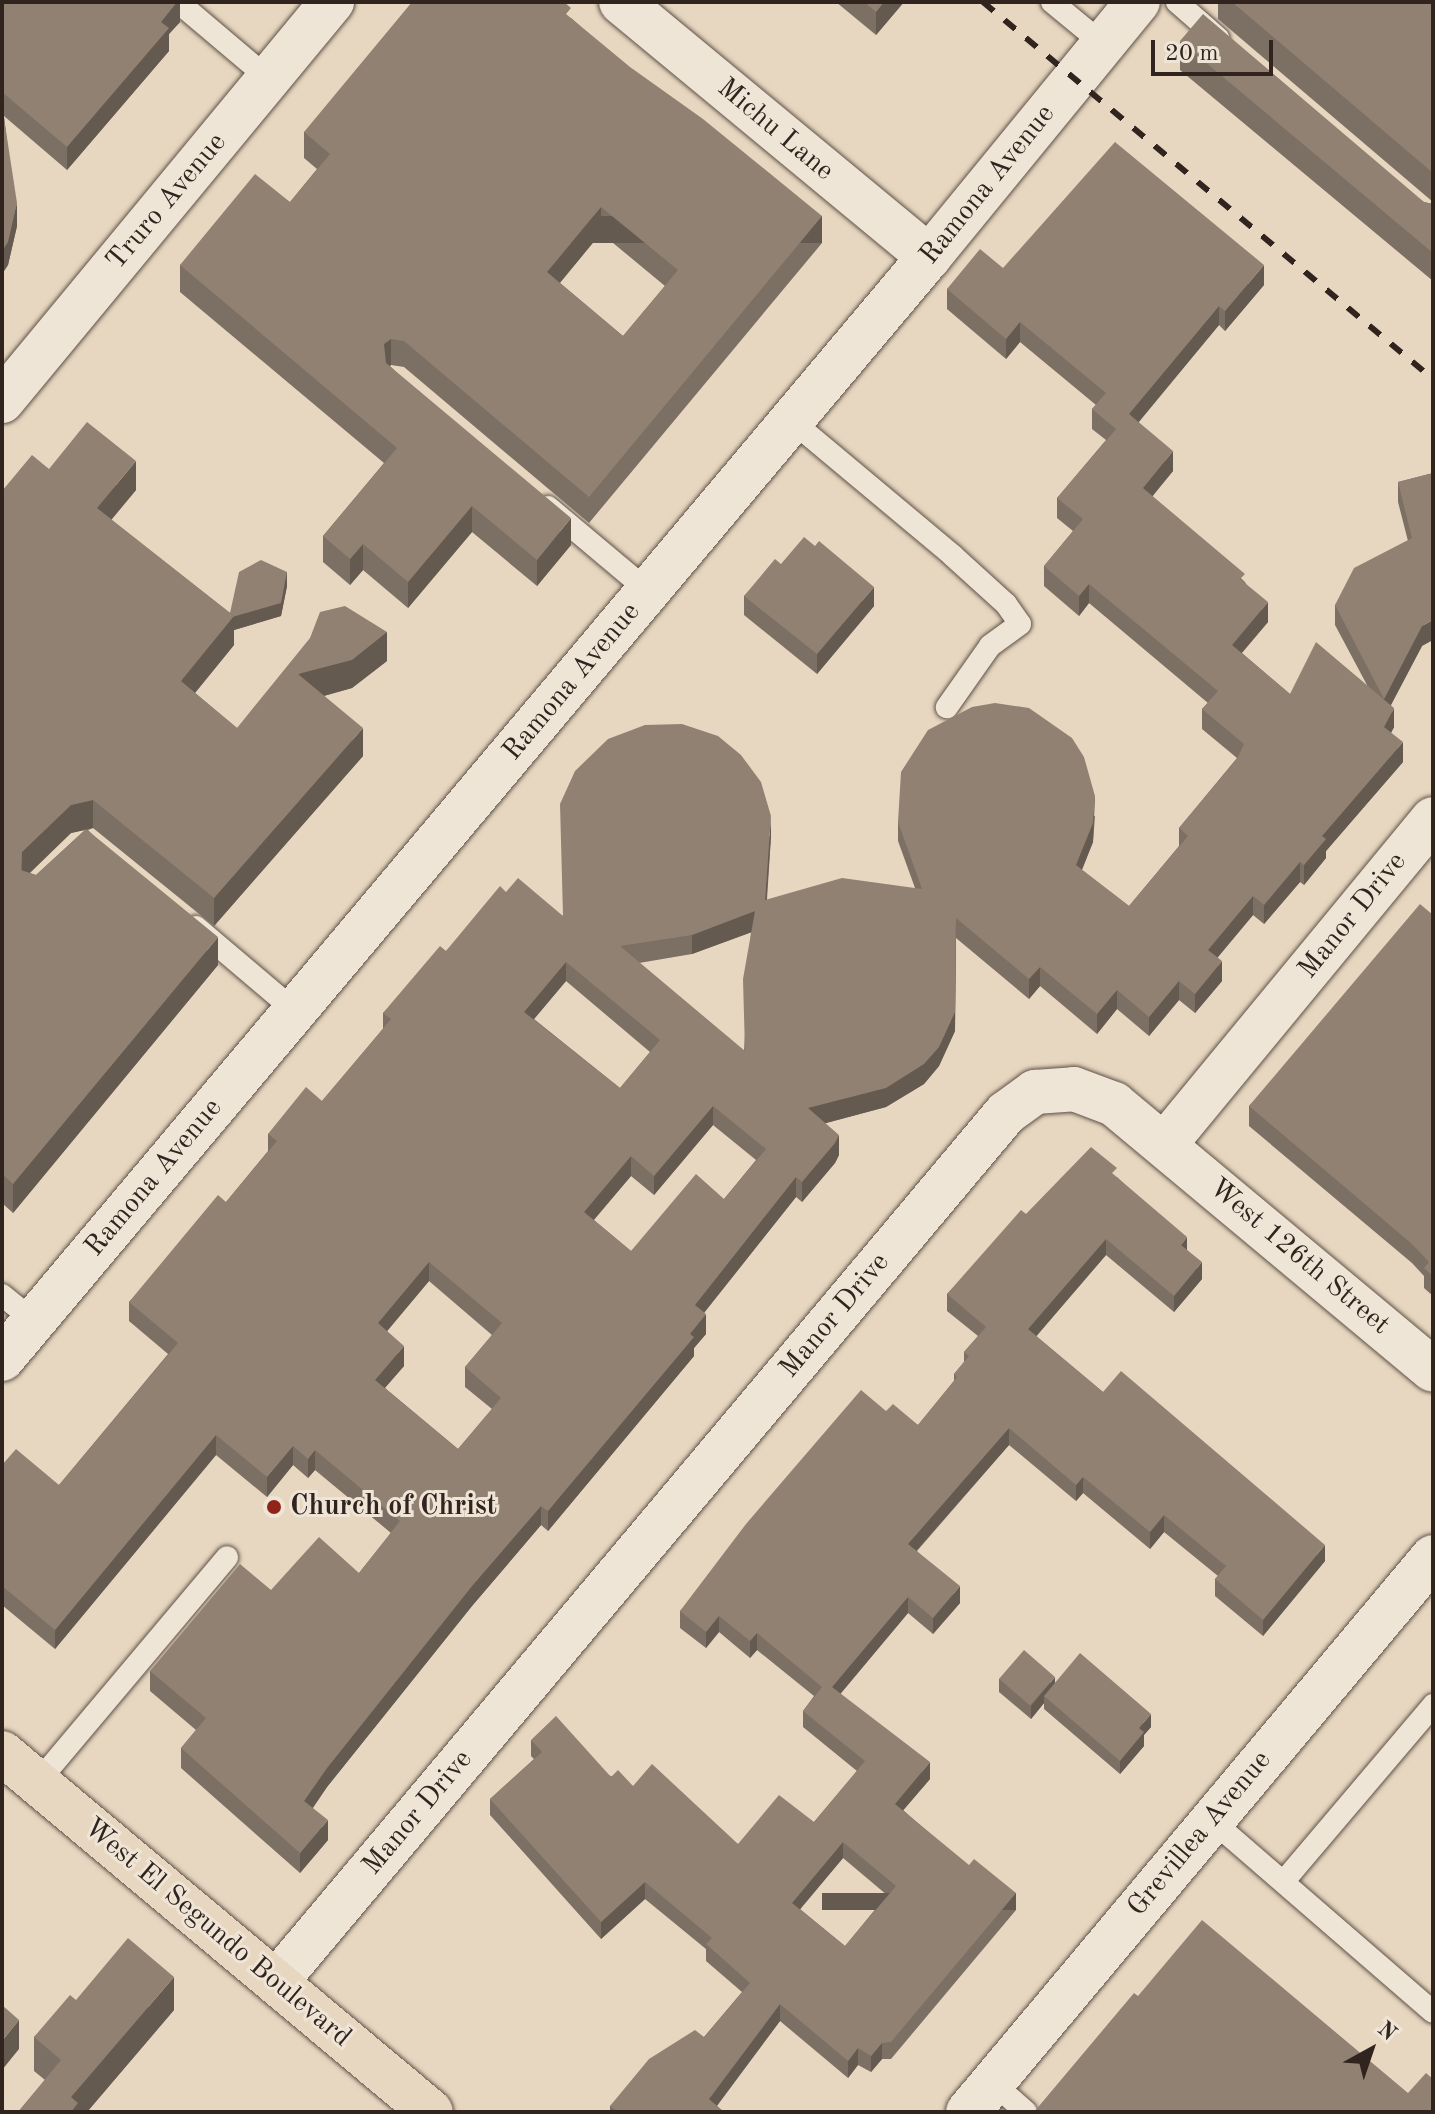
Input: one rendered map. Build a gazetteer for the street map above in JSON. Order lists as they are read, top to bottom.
{
  "streets": {
    "main road": ["West El Segundo Boulevard"],
    "street": [
      "Michu Lane",
      "Ramona Avenue",
      "Truro Avenue",
      "Manor Drive",
      "West 126th Street",
      "Grevillea Avenue"
    ]
  },
  "crossings": [
    ["Michu Lane", "Ramona Avenue"],
    ["Manor Drive", "West 126th Street"],
    ["Manor Drive", "West El Segundo Boulevard"]
  ],
  "places": ["Church of Christ"],
  "scale_bar": "20 m",
  "north": "top right"
}
